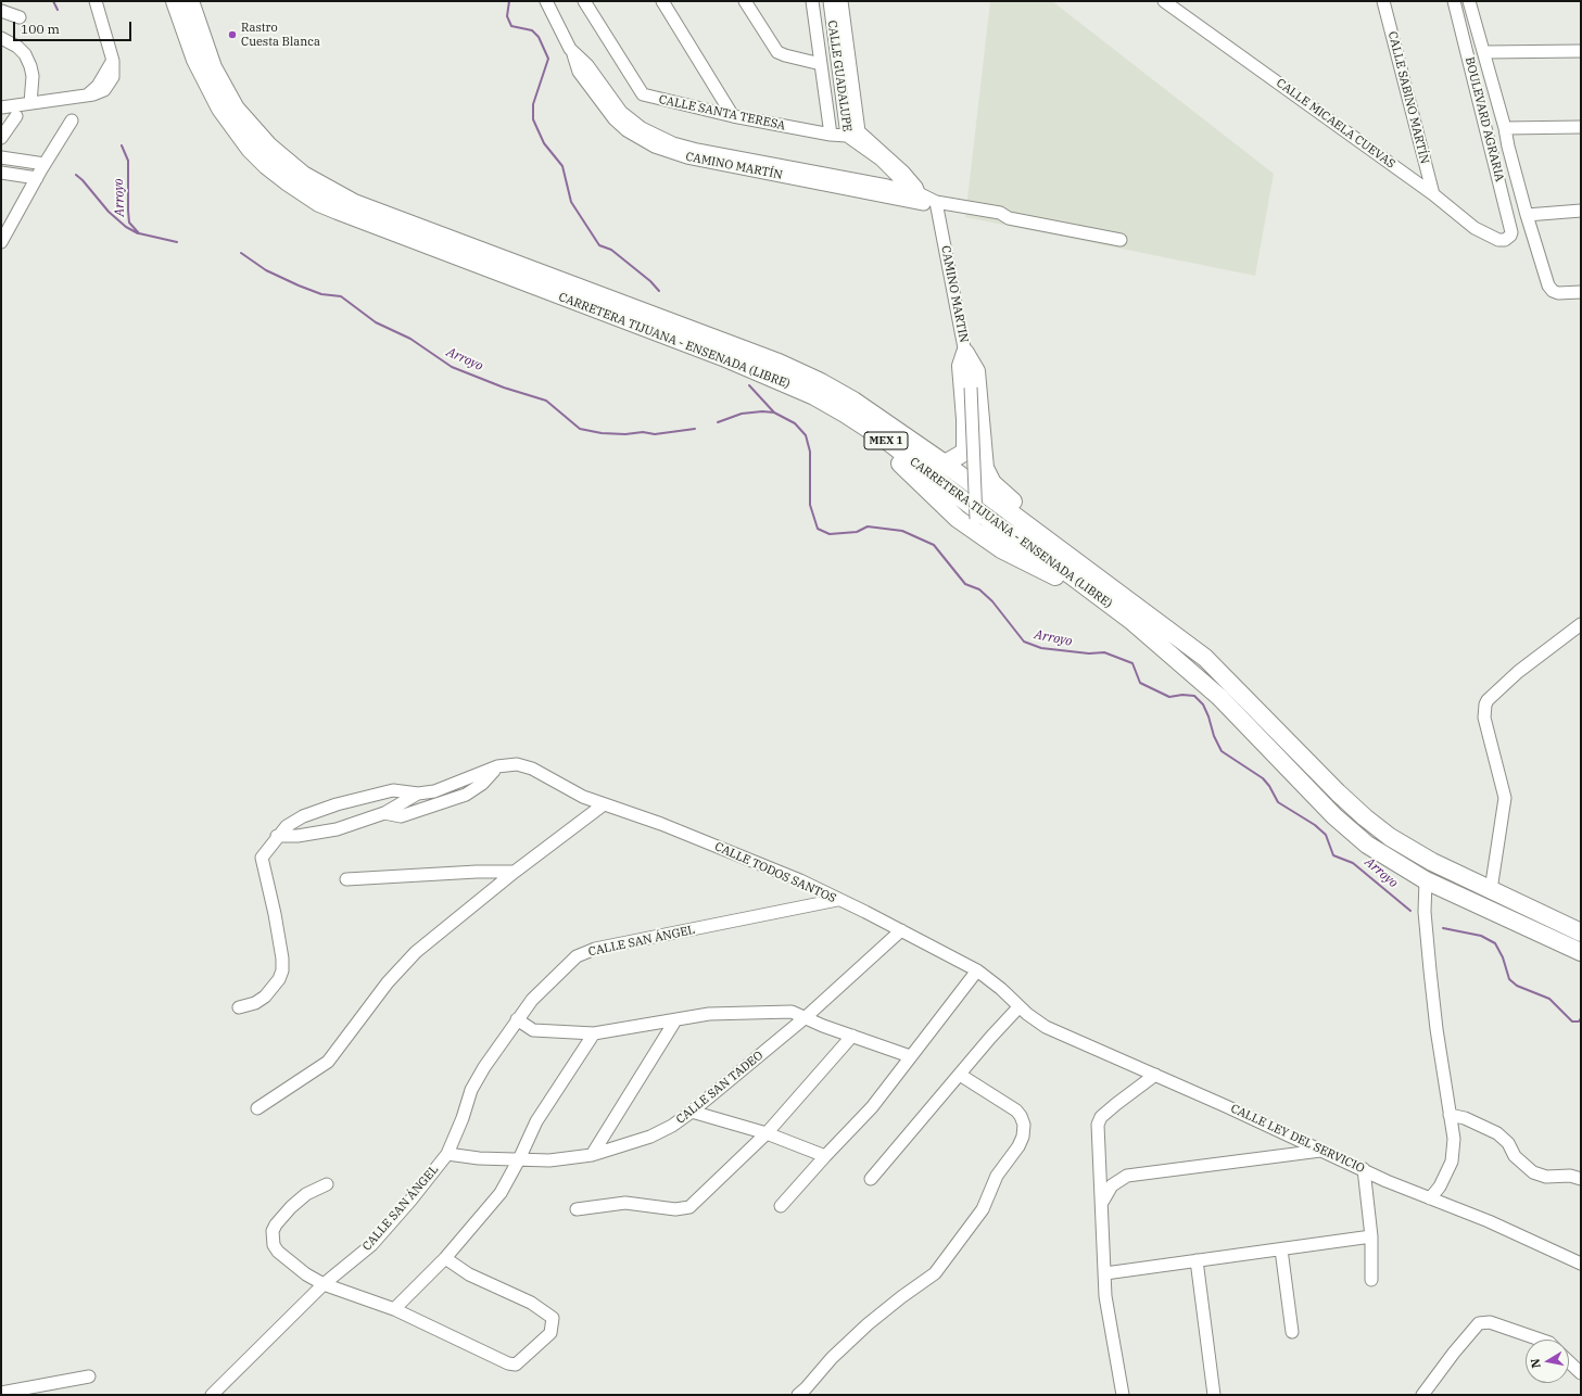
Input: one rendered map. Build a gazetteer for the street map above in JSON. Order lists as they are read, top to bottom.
{
  "streets": {
    "highway": ["CARRETERA TIJUANA - ENSENADA (LIBRE)", "MEX 1"],
    "street": [
      "CALLE GUADALUPE",
      "CALLE SABINO MARTÍN",
      "CALLE SANTA TERESA",
      "BOULEVARD AGRARIA",
      "CALLE MICAELA CUEVAS",
      "CAMINO MARTÍN",
      "CAMINO MARTIN",
      "CALLE TODOS SANTOS",
      "CALLE SAN ÁNGEL",
      "CALLE SAN TADEO",
      "CALLE LEY DEL SERVICIO"
    ]
  },
  "crossings": [
    ["CALLE GUADALUPE", "CALLE SANTA TERESA"],
    ["CALLE GUADALUPE", "CAMINO MARTÍN"],
    ["CALLE SABINO MARTÍN", "CALLE MICAELA CUEVAS"],
    ["BOULEVARD AGRARIA", "CALLE MICAELA CUEVAS"],
    ["CAMINO MARTÍN", "CAMINO MARTIN"],
    ["CALLE TODOS SANTOS", "CALLE SAN ÁNGEL"],
    ["CALLE TODOS SANTOS", "CALLE SAN TADEO"],
    ["CALLE TODOS SANTOS", "CALLE LEY DEL SERVICIO"],
    ["CALLE SAN ÁNGEL", "CALLE SAN TADEO"]
  ],
  "water": ["Arroyo"],
  "places": ["Rastro Cuesta Blanca"],
  "scale_bar": "100 m",
  "north": "left"
}
